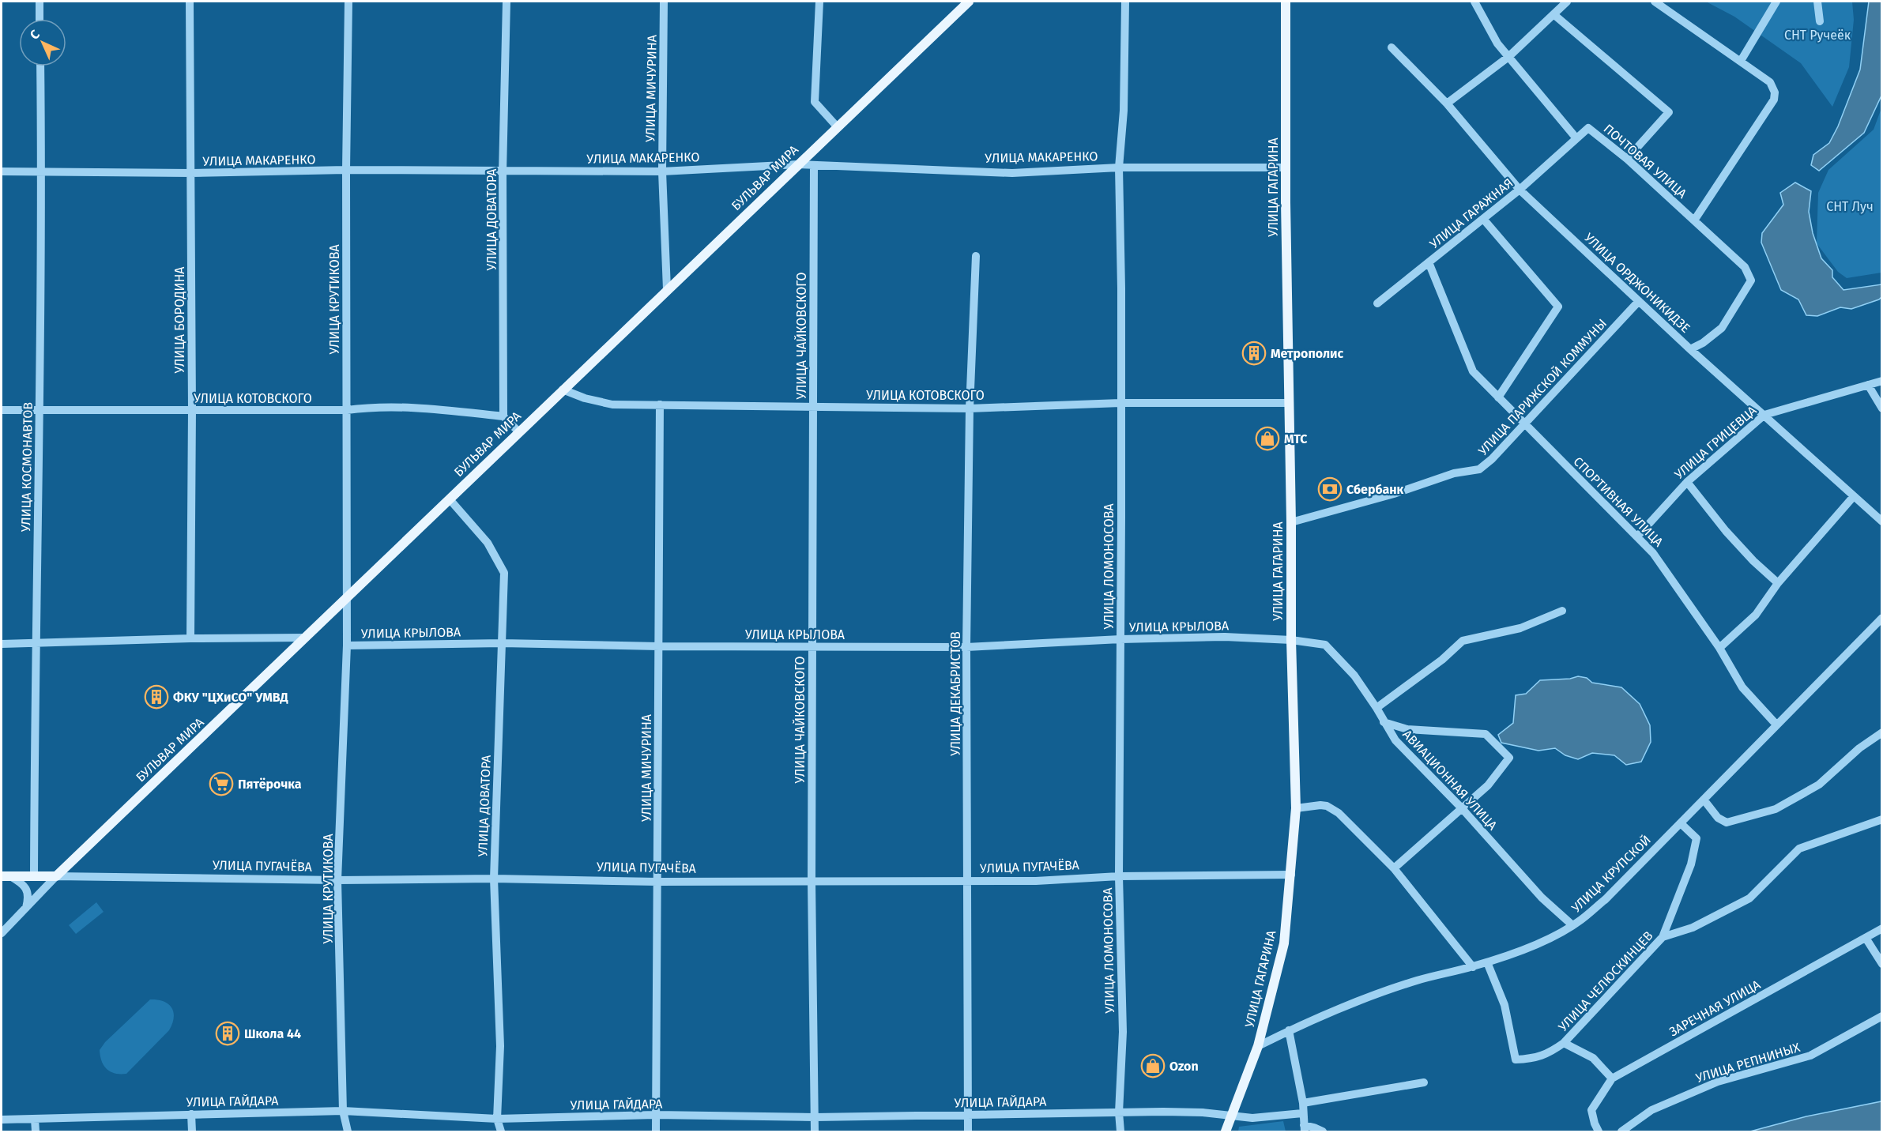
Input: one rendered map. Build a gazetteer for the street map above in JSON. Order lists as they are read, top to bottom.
{
  "streets": {
    "main road": ["БУЛЬВАР МИРА", "УЛИЦА ГАГАРИНА", "УЛИЦА ПУГАЧЁВА"],
    "street": [
      "УЛИЦА МИЧУРИНА",
      "УЛИЦА МАКАРЕНКО",
      "ПОЧТОВАЯ УЛИЦА",
      "УЛИЦА ГАРАЖНАЯ",
      "УЛИЦА ДОВАТОРА",
      "УЛИЦА ОРДЖОНИКИДЗЕ",
      "УЛИЦА КРУТИКОВА",
      "УЛИЦА БОРОДИНА",
      "УЛИЦА ЧАЙКОВСКОГО",
      "УЛИЦА ПАРИЖСКОЙ КОММУНЫ",
      "УЛИЦА КОТОВСКОГО",
      "УЛИЦА ГРИЦЕВЦА",
      "УЛИЦА КОСМОНАВТОВ",
      "СПОРТИВНАЯ УЛИЦА",
      "УЛИЦА ЛОМОНОСОВА",
      "УЛИЦА КРЫЛОВА",
      "УЛИЦА ДЕКАБРИСТОВ",
      "АВИАЦИОННАЯ УЛИЦА",
      "УЛИЦА КРУПСКОЙ",
      "УЛИЦА ЧЕЛЮСКИНЦЕВ",
      "ЗАРЕЧНАЯ УЛИЦА",
      "УЛИЦА РЕПНИНЫХ",
      "УЛИЦА ГАЙДАРА"
    ]
  },
  "crossings": [
    ["УЛИЦА МИЧУРИНА", "УЛИЦА МАКАРЕНКО"],
    ["УЛИЦА МИЧУРИНА", "БУЛЬВАР МИРА"],
    ["УЛИЦА МИЧУРИНА", "УЛИЦА КОТОВСКОГО"],
    ["УЛИЦА МИЧУРИНА", "УЛИЦА КРЫЛОВА"],
    ["УЛИЦА МИЧУРИНА", "УЛИЦА ПУГАЧЁВА"],
    ["УЛИЦА МИЧУРИНА", "УЛИЦА ГАЙДАРА"],
    ["УЛИЦА МАКАРЕНКО", "БУЛЬВАР МИРА"],
    ["УЛИЦА МАКАРЕНКО", "УЛИЦА ГАГАРИНА"],
    ["УЛИЦА МАКАРЕНКО", "УЛИЦА ДОВАТОРА"],
    ["УЛИЦА МАКАРЕНКО", "УЛИЦА КРУТИКОВА"],
    ["УЛИЦА МАКАРЕНКО", "УЛИЦА БОРОДИНА"],
    ["УЛИЦА МАКАРЕНКО", "УЛИЦА ЧАЙКОВСКОГО"],
    ["УЛИЦА МАКАРЕНКО", "УЛИЦА КОСМОНАВТОВ"],
    ["УЛИЦА МАКАРЕНКО", "УЛИЦА ЛОМОНОСОВА"],
    ["ПОЧТОВАЯ УЛИЦА", "УЛИЦА ГАРАЖНАЯ"],
    ["ПОЧТОВАЯ УЛИЦА", "УЛИЦА ОРДЖОНИКИДЗЕ"],
    ["БУЛЬВАР МИРА", "УЛИЦА ДОВАТОРА"],
    ["БУЛЬВАР МИРА", "УЛИЦА КРУТИКОВА"],
    ["БУЛЬВАР МИРА", "УЛИЦА КОТОВСКОГО"],
    ["БУЛЬВАР МИРА", "УЛИЦА КРЫЛОВА"],
    ["БУЛЬВАР МИРА", "УЛИЦА ПУГАЧЁВА"],
    ["УЛИЦА ГАГАРИНА", "УЛИЦА ПАРИЖСКОЙ КОММУНЫ"],
    ["УЛИЦА ГАГАРИНА", "УЛИЦА КОТОВСКОГО"],
    ["УЛИЦА ГАГАРИНА", "УЛИЦА КРЫЛОВА"],
    ["УЛИЦА ГАГАРИНА", "АВИАЦИОННАЯ УЛИЦА"],
    ["УЛИЦА ГАГАРИНА", "УЛИЦА ПУГАЧЁВА"],
    ["УЛИЦА ГАГАРИНА", "УЛИЦА КРУПСКОЙ"],
    ["УЛИЦА ГАГАРИНА", "УЛИЦА ГАЙДАРА"],
    ["УЛИЦА ГАРАЖНАЯ", "УЛИЦА ОРДЖОНИКИДЗЕ"],
    ["УЛИЦА ГАРАЖНАЯ", "СПОРТИВНАЯ УЛИЦА"],
    ["УЛИЦА ДОВАТОРА", "УЛИЦА КОТОВСКОГО"],
    ["УЛИЦА ДОВАТОРА", "УЛИЦА КРЫЛОВА"],
    ["УЛИЦА ДОВАТОРА", "УЛИЦА ПУГАЧЁВА"],
    ["УЛИЦА ДОВАТОРА", "УЛИЦА ГАЙДАРА"],
    ["УЛИЦА ОРДЖОНИКИДЗЕ", "УЛИЦА ПАРИЖСКОЙ КОММУНЫ"],
    ["УЛИЦА ОРДЖОНИКИДЗЕ", "УЛИЦА ГРИЦЕВЦА"],
    ["УЛИЦА КРУТИКОВА", "УЛИЦА КОТОВСКОГО"],
    ["УЛИЦА КРУТИКОВА", "УЛИЦА КРЫЛОВА"],
    ["УЛИЦА КРУТИКОВА", "УЛИЦА ПУГАЧЁВА"],
    ["УЛИЦА КРУТИКОВА", "УЛИЦА ГАЙДАРА"],
    ["УЛИЦА БОРОДИНА", "УЛИЦА КОТОВСКОГО"],
    ["УЛИЦА ЧАЙКОВСКОГО", "УЛИЦА КОТОВСКОГО"],
    ["УЛИЦА ЧАЙКОВСКОГО", "УЛИЦА КРЫЛОВА"],
    ["УЛИЦА ЧАЙКОВСКОГО", "УЛИЦА ПУГАЧЁВА"],
    ["УЛИЦА ЧАЙКОВСКОГО", "УЛИЦА ГАЙДАРА"],
    ["УЛИЦА ПАРИЖСКОЙ КОММУНЫ", "СПОРТИВНАЯ УЛИЦА"],
    ["УЛИЦА КОТОВСКОГО", "УЛИЦА КОСМОНАВТОВ"],
    ["УЛИЦА КОТОВСКОГО", "УЛИЦА ЛОМОНОСОВА"],
    ["УЛИЦА КОТОВСКОГО", "УЛИЦА ДЕКАБРИСТОВ"],
    ["УЛИЦА ГРИЦЕВЦА", "СПОРТИВНАЯ УЛИЦА"],
    ["УЛИЦА КОСМОНАВТОВ", "УЛИЦА ПУГАЧЁВА"],
    ["СПОРТИВНАЯ УЛИЦА", "УЛИЦА КРУПСКОЙ"],
    ["УЛИЦА ЛОМОНОСОВА", "УЛИЦА КРЫЛОВА"],
    ["УЛИЦА ЛОМОНОСОВА", "УЛИЦА ПУГАЧЁВА"],
    ["УЛИЦА ЛОМОНОСОВА", "УЛИЦА ГАЙДАРА"],
    ["УЛИЦА КРЫЛОВА", "УЛИЦА ДЕКАБРИСТОВ"],
    ["УЛИЦА КРЫЛОВА", "АВИАЦИОННАЯ УЛИЦА"],
    ["УЛИЦА ДЕКАБРИСТОВ", "УЛИЦА ПУГАЧЁВА"],
    ["УЛИЦА ДЕКАБРИСТОВ", "УЛИЦА ГАЙДАРА"],
    ["АВИАЦИОННАЯ УЛИЦА", "УЛИЦА КРУПСКОЙ"],
    ["УЛИЦА КРУПСКОЙ", "УЛИЦА ЧЕЛЮСКИНЦЕВ"]
  ],
  "parks": ["СНТ Ручеёк", "СНТ Луч"],
  "places": {
    "building": ["Метрополис", "ФКУ \"ЦХиСО\" УМВД", "Школа 44"],
    "shop": ["МТС", "Ozon"],
    "bank": ["Сбербанк"],
    "supermarket": ["Пятёрочка"]
  },
  "north": "top left"
}
